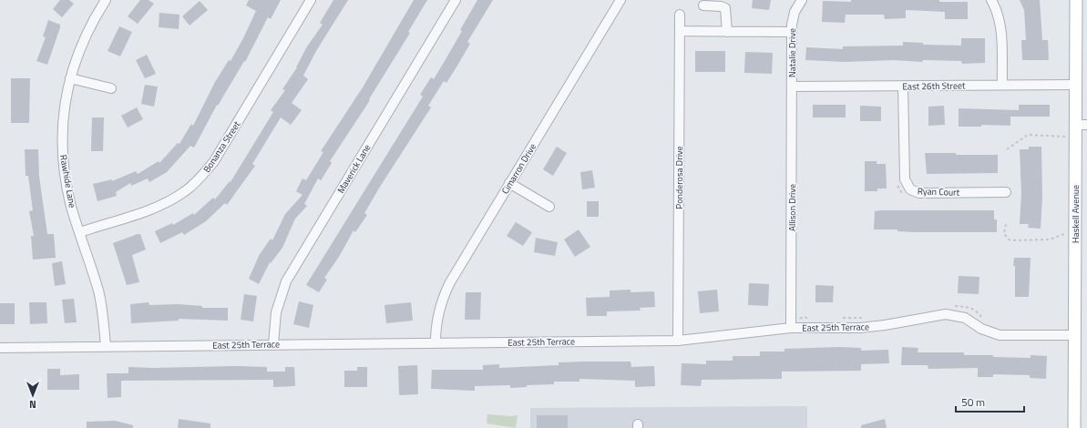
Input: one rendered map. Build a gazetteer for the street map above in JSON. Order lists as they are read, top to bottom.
{
  "streets": {
    "main road": ["Haskell Avenue"],
    "street": [
      "Natalie Drive",
      "East 26th Street",
      "Bonanza Street",
      "Maverick Lane",
      "Cimarron Drive",
      "Ponderosa Drive",
      "Rawhide Lane",
      "Ryan Court",
      "Allison Drive",
      "East 25th Terrace"
    ]
  },
  "crossings": [
    ["Natalie Drive", "East 26th Street"],
    ["Natalie Drive", "Allison Drive"],
    ["East 26th Street", "Ryan Court"],
    ["East 26th Street", "Allison Drive"],
    ["East 26th Street", "Haskell Avenue"],
    ["Bonanza Street", "Rawhide Lane"],
    ["Maverick Lane", "East 25th Terrace"],
    ["Cimarron Drive", "East 25th Terrace"],
    ["Ponderosa Drive", "East 25th Terrace"],
    ["Rawhide Lane", "East 25th Terrace"],
    ["Allison Drive", "East 25th Terrace"],
    ["Haskell Avenue", "East 25th Terrace"]
  ],
  "scale_bar": "50 m",
  "north": "bottom"
}
